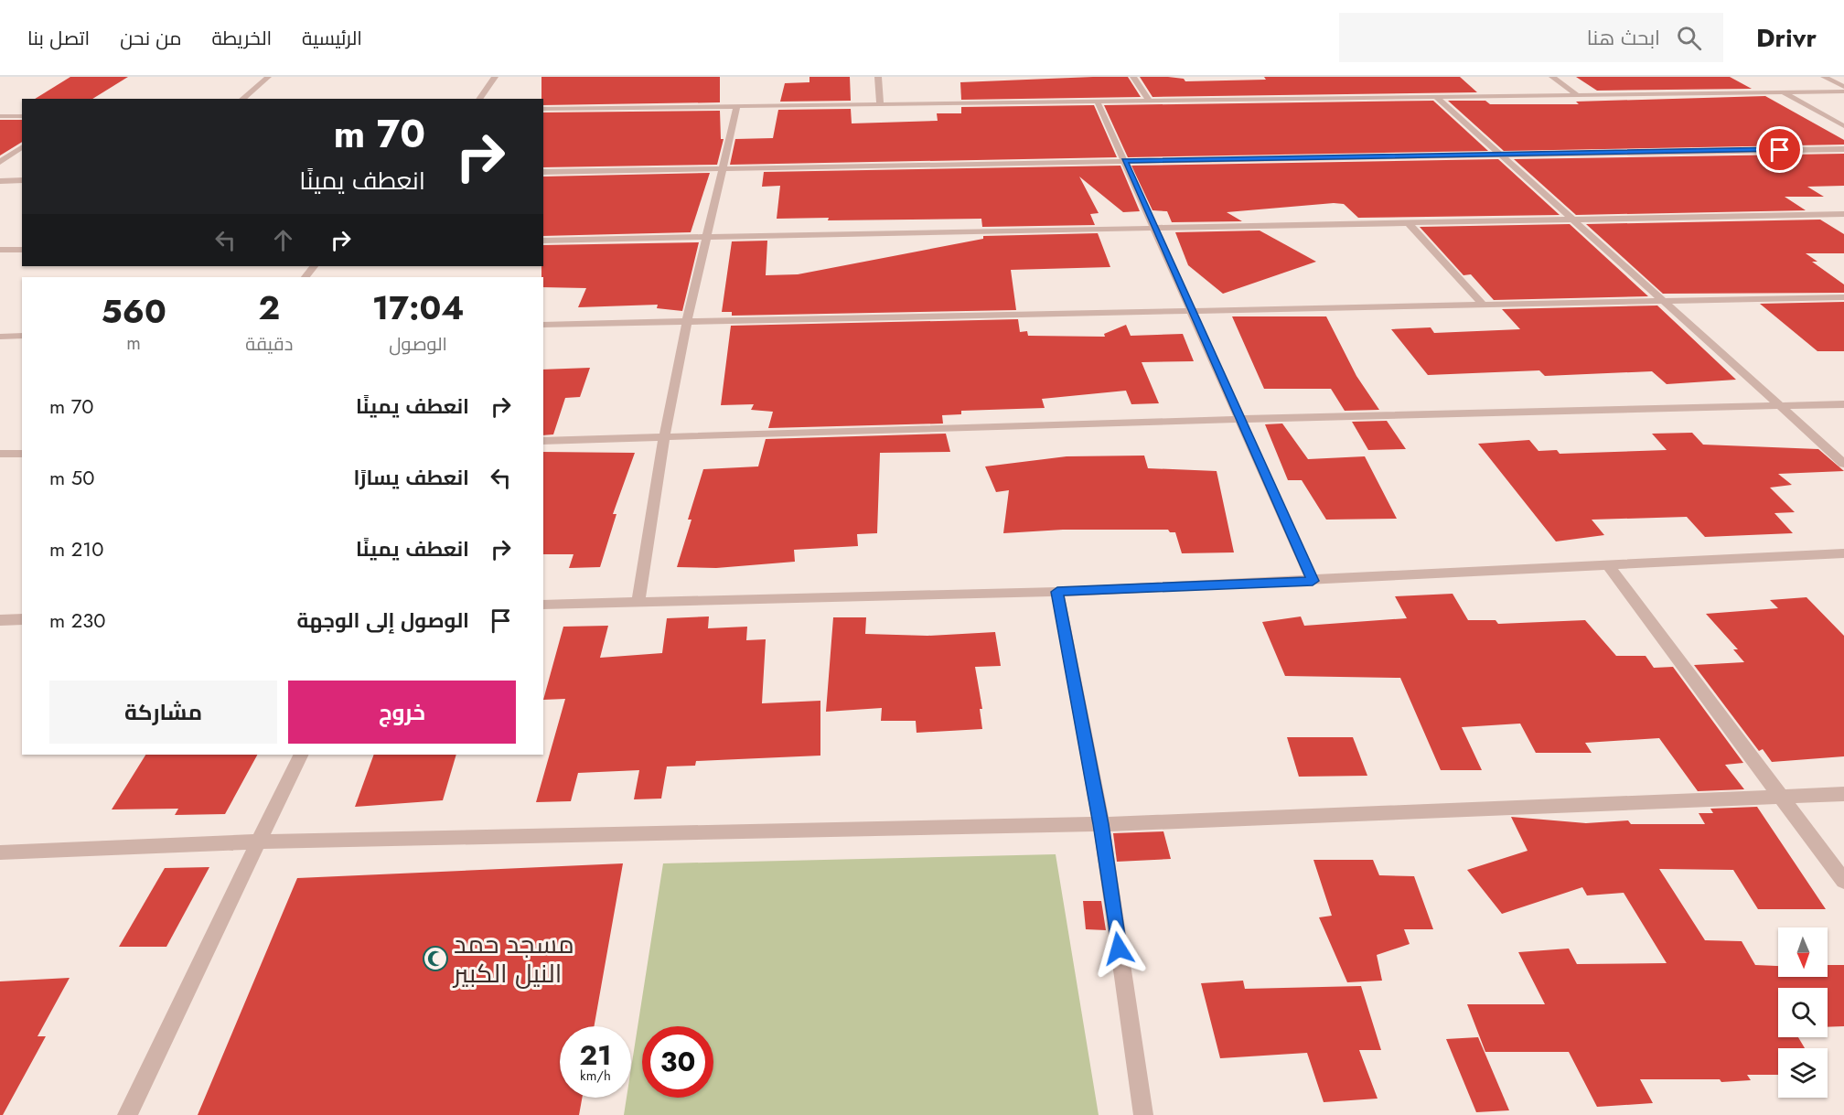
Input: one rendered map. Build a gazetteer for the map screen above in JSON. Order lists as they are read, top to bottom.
{
  "places": {
    "mosque": ["مسجد حمد النيل الكبير"]
  },
  "north": "bottom",
  "page": {
    "header": "Drivr",
    "search": "ابحث هنا",
    "nav": [
      "الرئيسية",
      "الخريطة",
      "من نحن",
      "اتصل بنا"
    ],
    "turn": ["70 m", "انعطف يمينًا"],
    "eta": [
      "17:04",
      "الوصول",
      "2",
      "دقيقة",
      "560",
      "m"
    ],
    "list": [
      {
        "name": "انعطف يمينًا",
        "value": "70 m"
      },
      {
        "name": "انعطف يسارًا",
        "value": "50 m"
      },
      {
        "name": "انعطف يمينًا",
        "value": "210 m"
      },
      {
        "name": "الوصول إلى الوجهة",
        "value": "230 m"
      }
    ],
    "buttons": ["خروج", "مشاركة"],
    "speed": "21 km/h",
    "limit": "30"
  }
}
